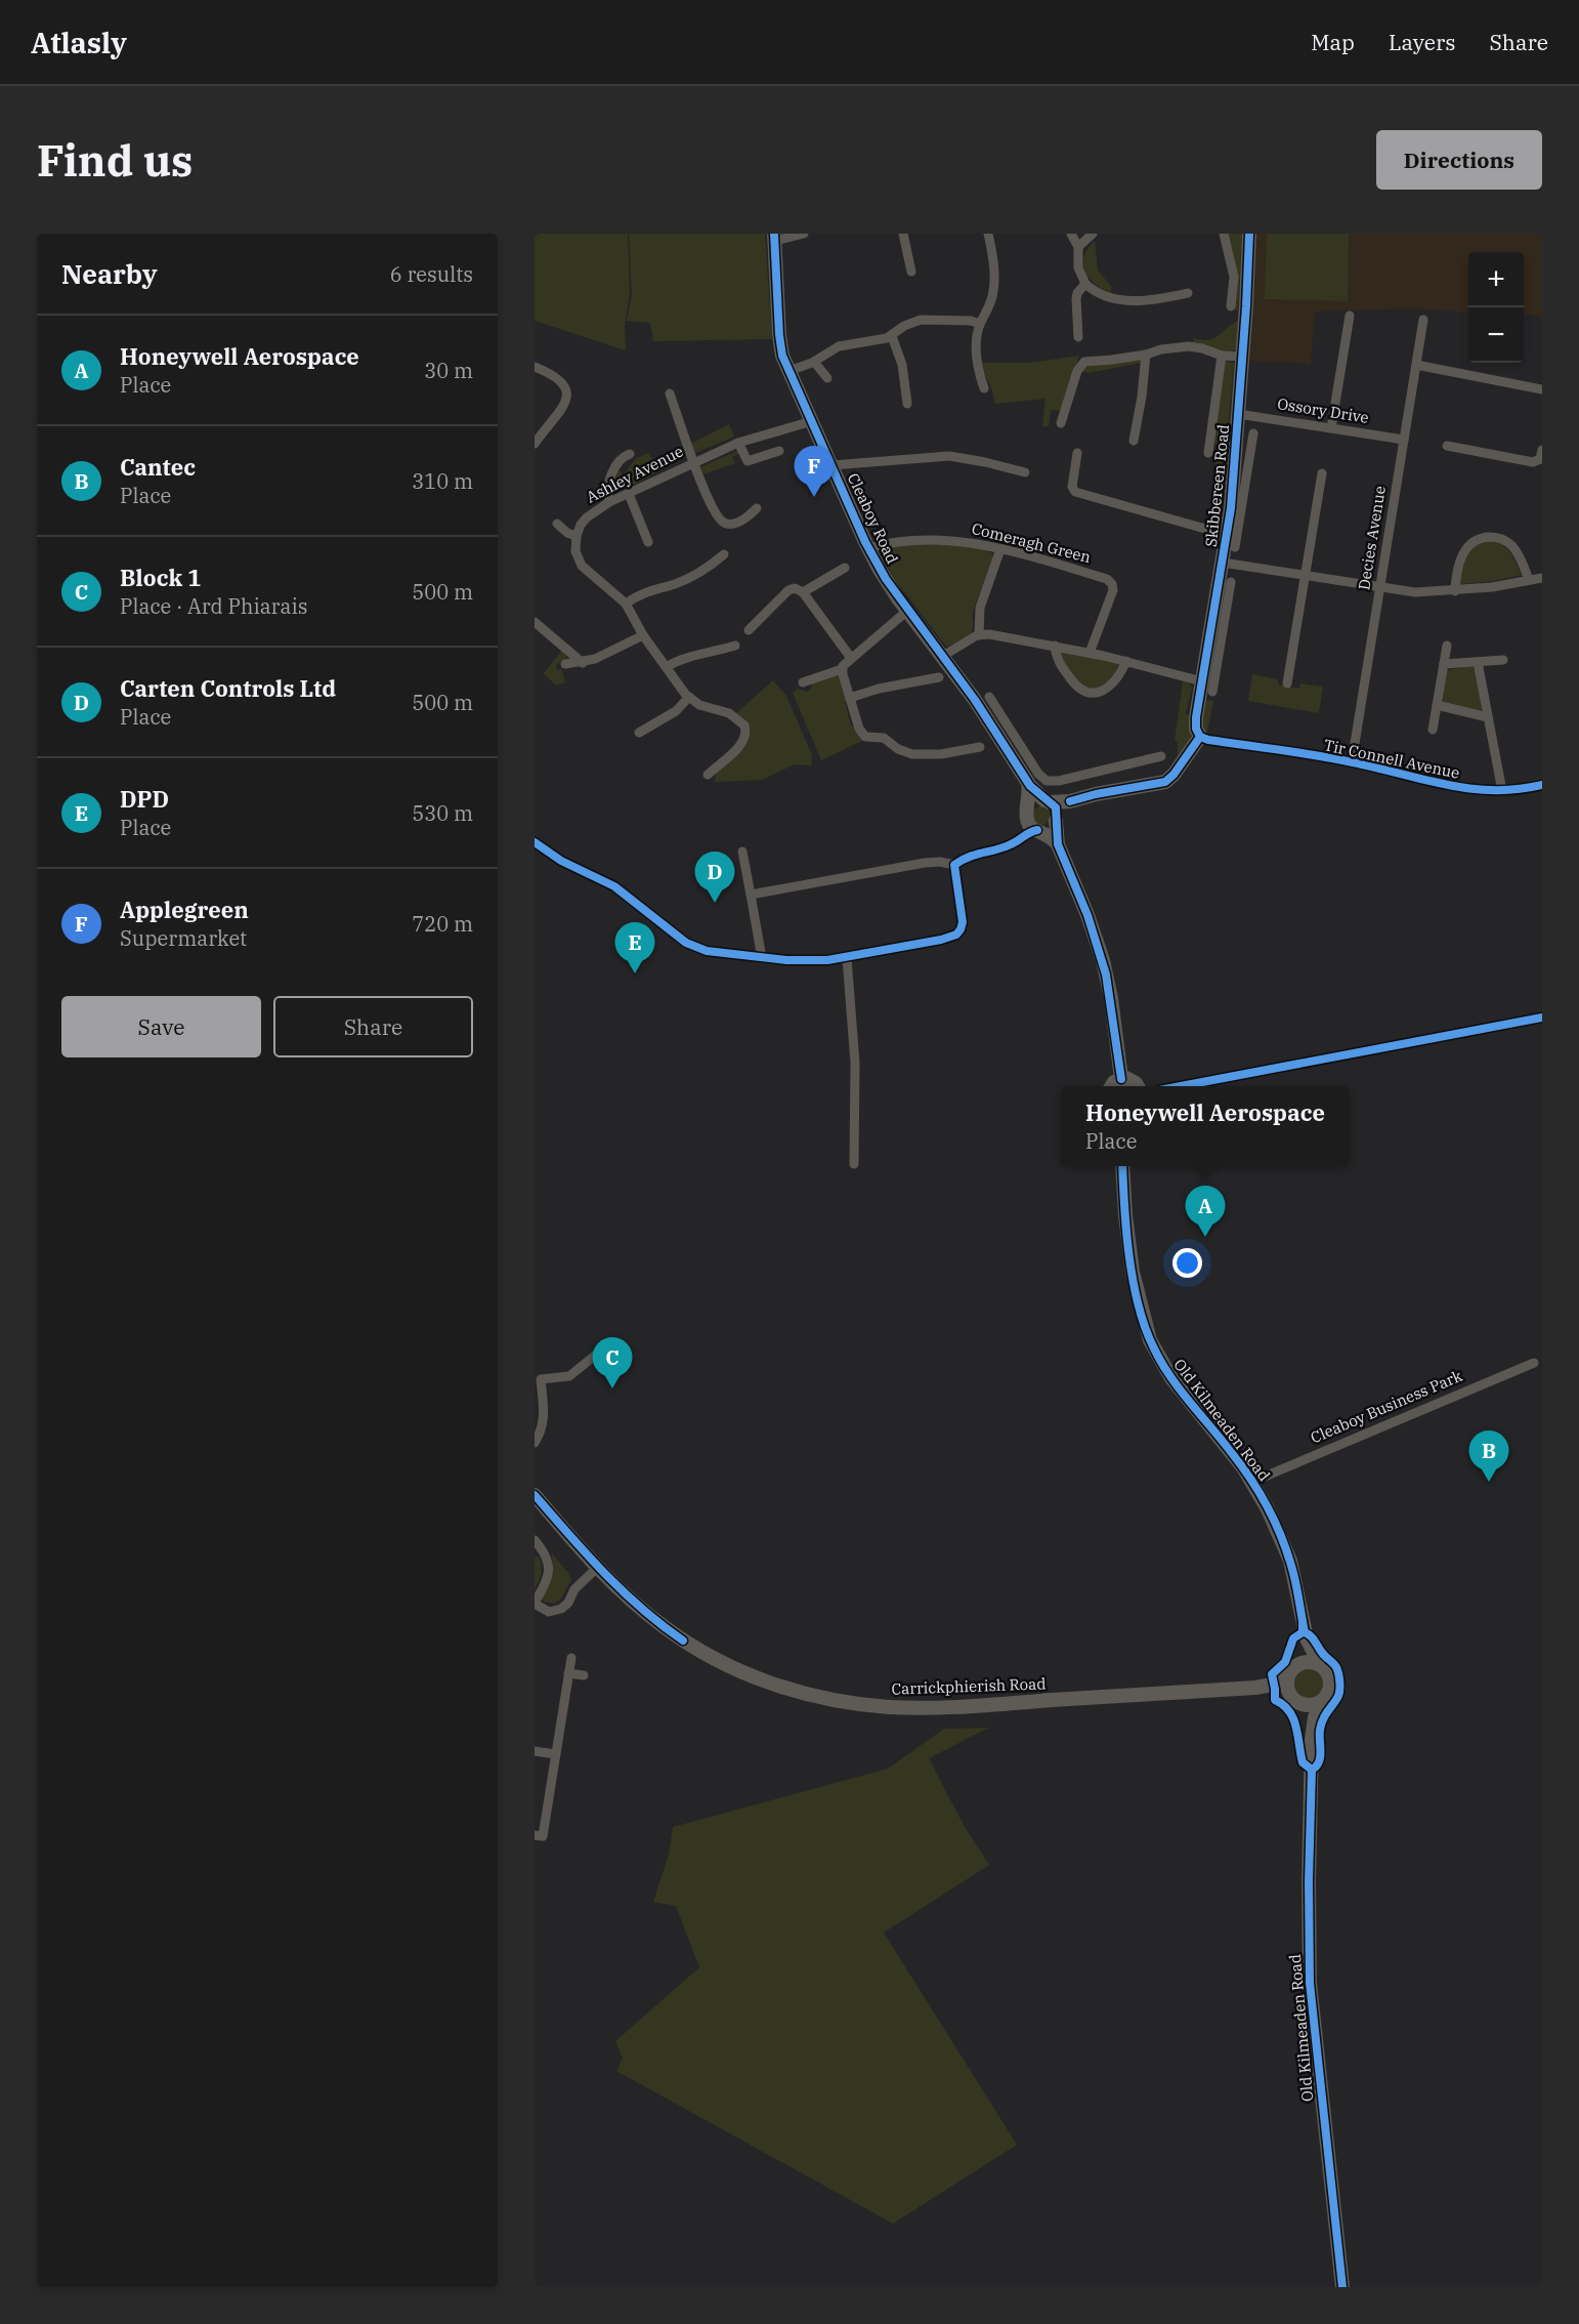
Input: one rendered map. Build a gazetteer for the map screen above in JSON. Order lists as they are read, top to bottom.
{
  "streets": {
    "street": [
      "Ossory Drive",
      "Ashley Avenue",
      "Skibbereen Road",
      "Cleaboy Road",
      "Decies Avenue",
      "Comeragh Green",
      "Tir Connell Avenue",
      "Cleaboy Business Park",
      "Old Kilmeaden Road",
      "Carrickphierish Road"
    ]
  },
  "crossings": [
    ["Ossory Drive", "Skibbereen Road"],
    ["Ossory Drive", "Decies Avenue"],
    ["Ashley Avenue", "Cleaboy Road"],
    ["Skibbereen Road", "Tir Connell Avenue"],
    ["Cleaboy Road", "Comeragh Green"],
    ["Decies Avenue", "Tir Connell Avenue"],
    ["Cleaboy Business Park", "Old Kilmeaden Road"],
    ["Old Kilmeaden Road", "Carrickphierish Road"]
  ],
  "page": {
    "header": "Atlasly",
    "nav": ["Map", "Layers", "Share"],
    "buttons": [
      "Directions",
      ["Save", "Share"]
    ],
    "title": "Find us",
    "heading": ["Nearby", "6 results"],
    "map_buttons": ["+", "−"],
    "list": [
      {
        "mark": "A",
        "name": "Honeywell Aerospace",
        "note": "Place",
        "value": "30 m"
      },
      {
        "mark": "B",
        "name": "Cantec",
        "note": "Place",
        "value": "310 m"
      },
      {
        "mark": "C",
        "name": "Block 1",
        "note": "Place · Ard Phiarais",
        "value": "500 m"
      },
      {
        "mark": "D",
        "name": "Carten Controls Ltd",
        "note": "Place",
        "value": "500 m"
      },
      {
        "mark": "E",
        "name": "DPD",
        "note": "Place",
        "value": "530 m"
      },
      {
        "mark": "F",
        "name": "Applegreen",
        "note": "Supermarket",
        "value": "720 m"
      }
    ],
    "pins": [
      "F",
      "D",
      "E",
      "A",
      "C",
      "B"
    ],
    "popup": ["Honeywell Aerospace", "Place"]
  }
}
